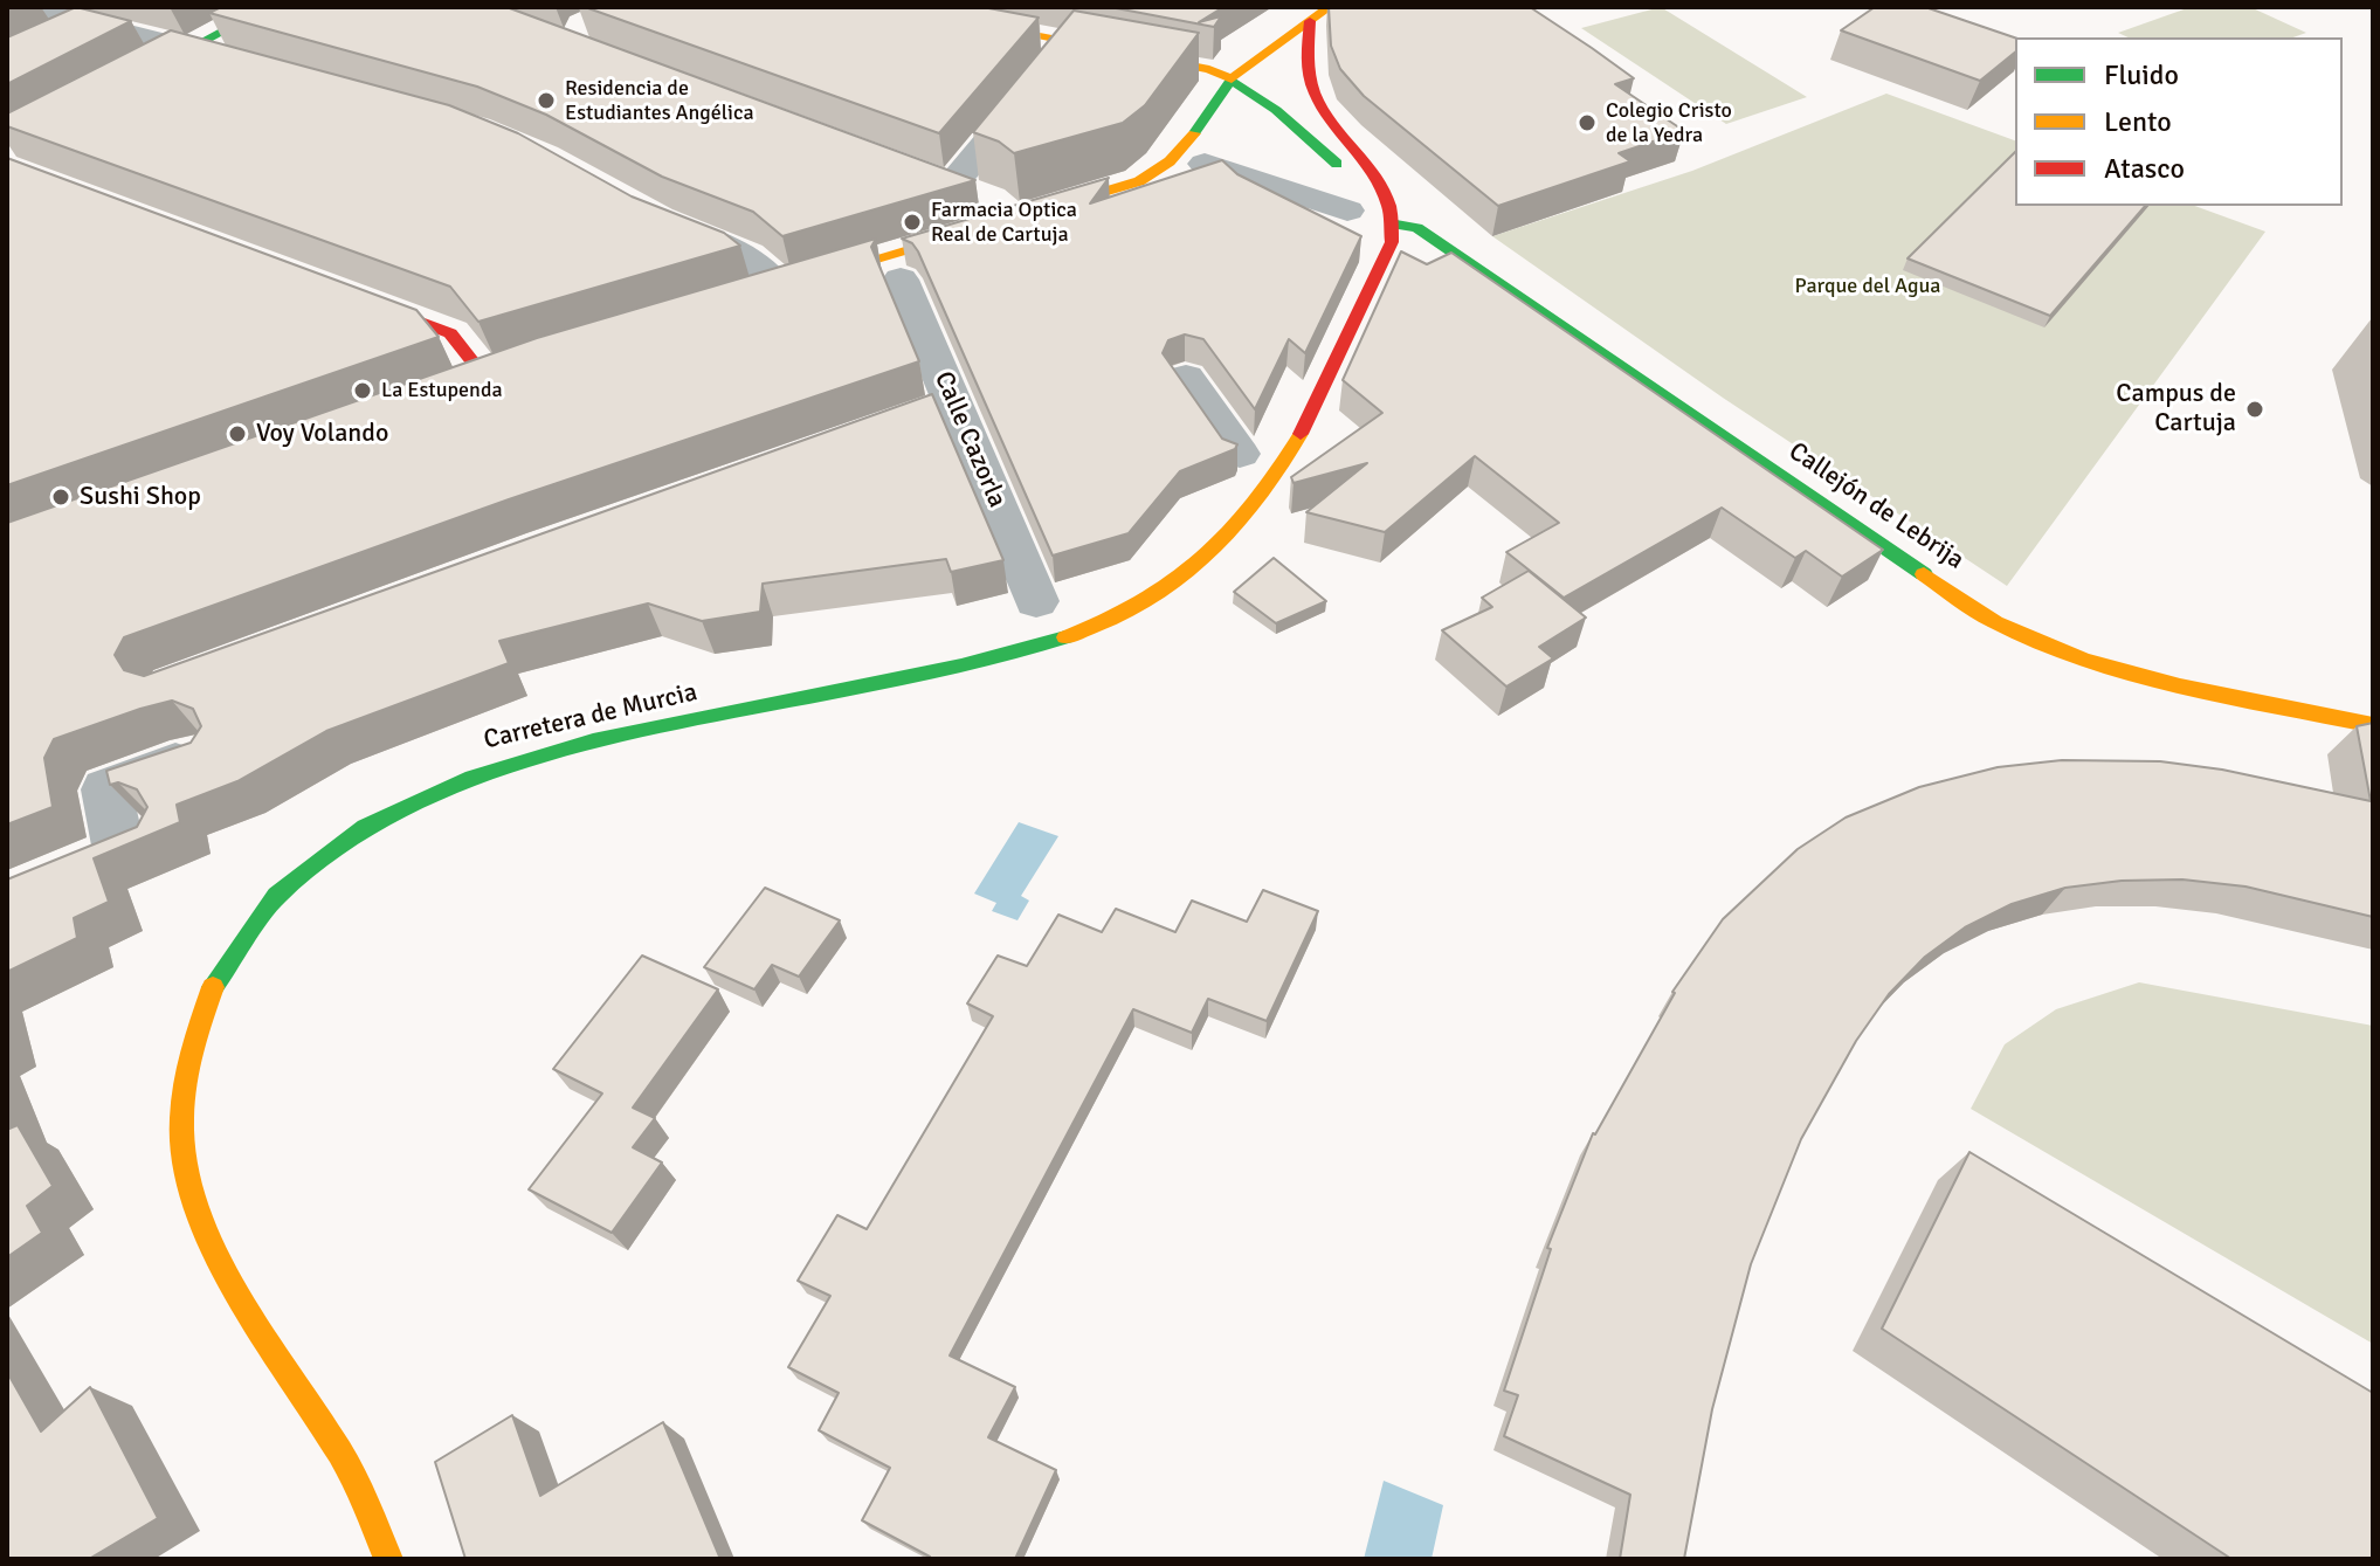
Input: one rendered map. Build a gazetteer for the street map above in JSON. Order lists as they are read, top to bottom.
{
  "streets": {
    "main road": ["Callejón de Lebrija", "Carretera de Murcia"],
    "street": ["Calle Cazorla"]
  },
  "crossings": [
    ["Callejón de Lebrija", "Carretera de Murcia"]
  ],
  "parks": ["Parque del Agua"],
  "places": [
    "Residencia de Estudiantes Angélica",
    "Colegio Cristo de la Yedra",
    "Farmacia Optica Real de Cartuja",
    "La Estupenda",
    "Campus de Cartuja",
    "Voy Volando",
    "Sushi Shop"
  ],
  "legend": ["Fluido", "Lento", "Atasco"]
}
